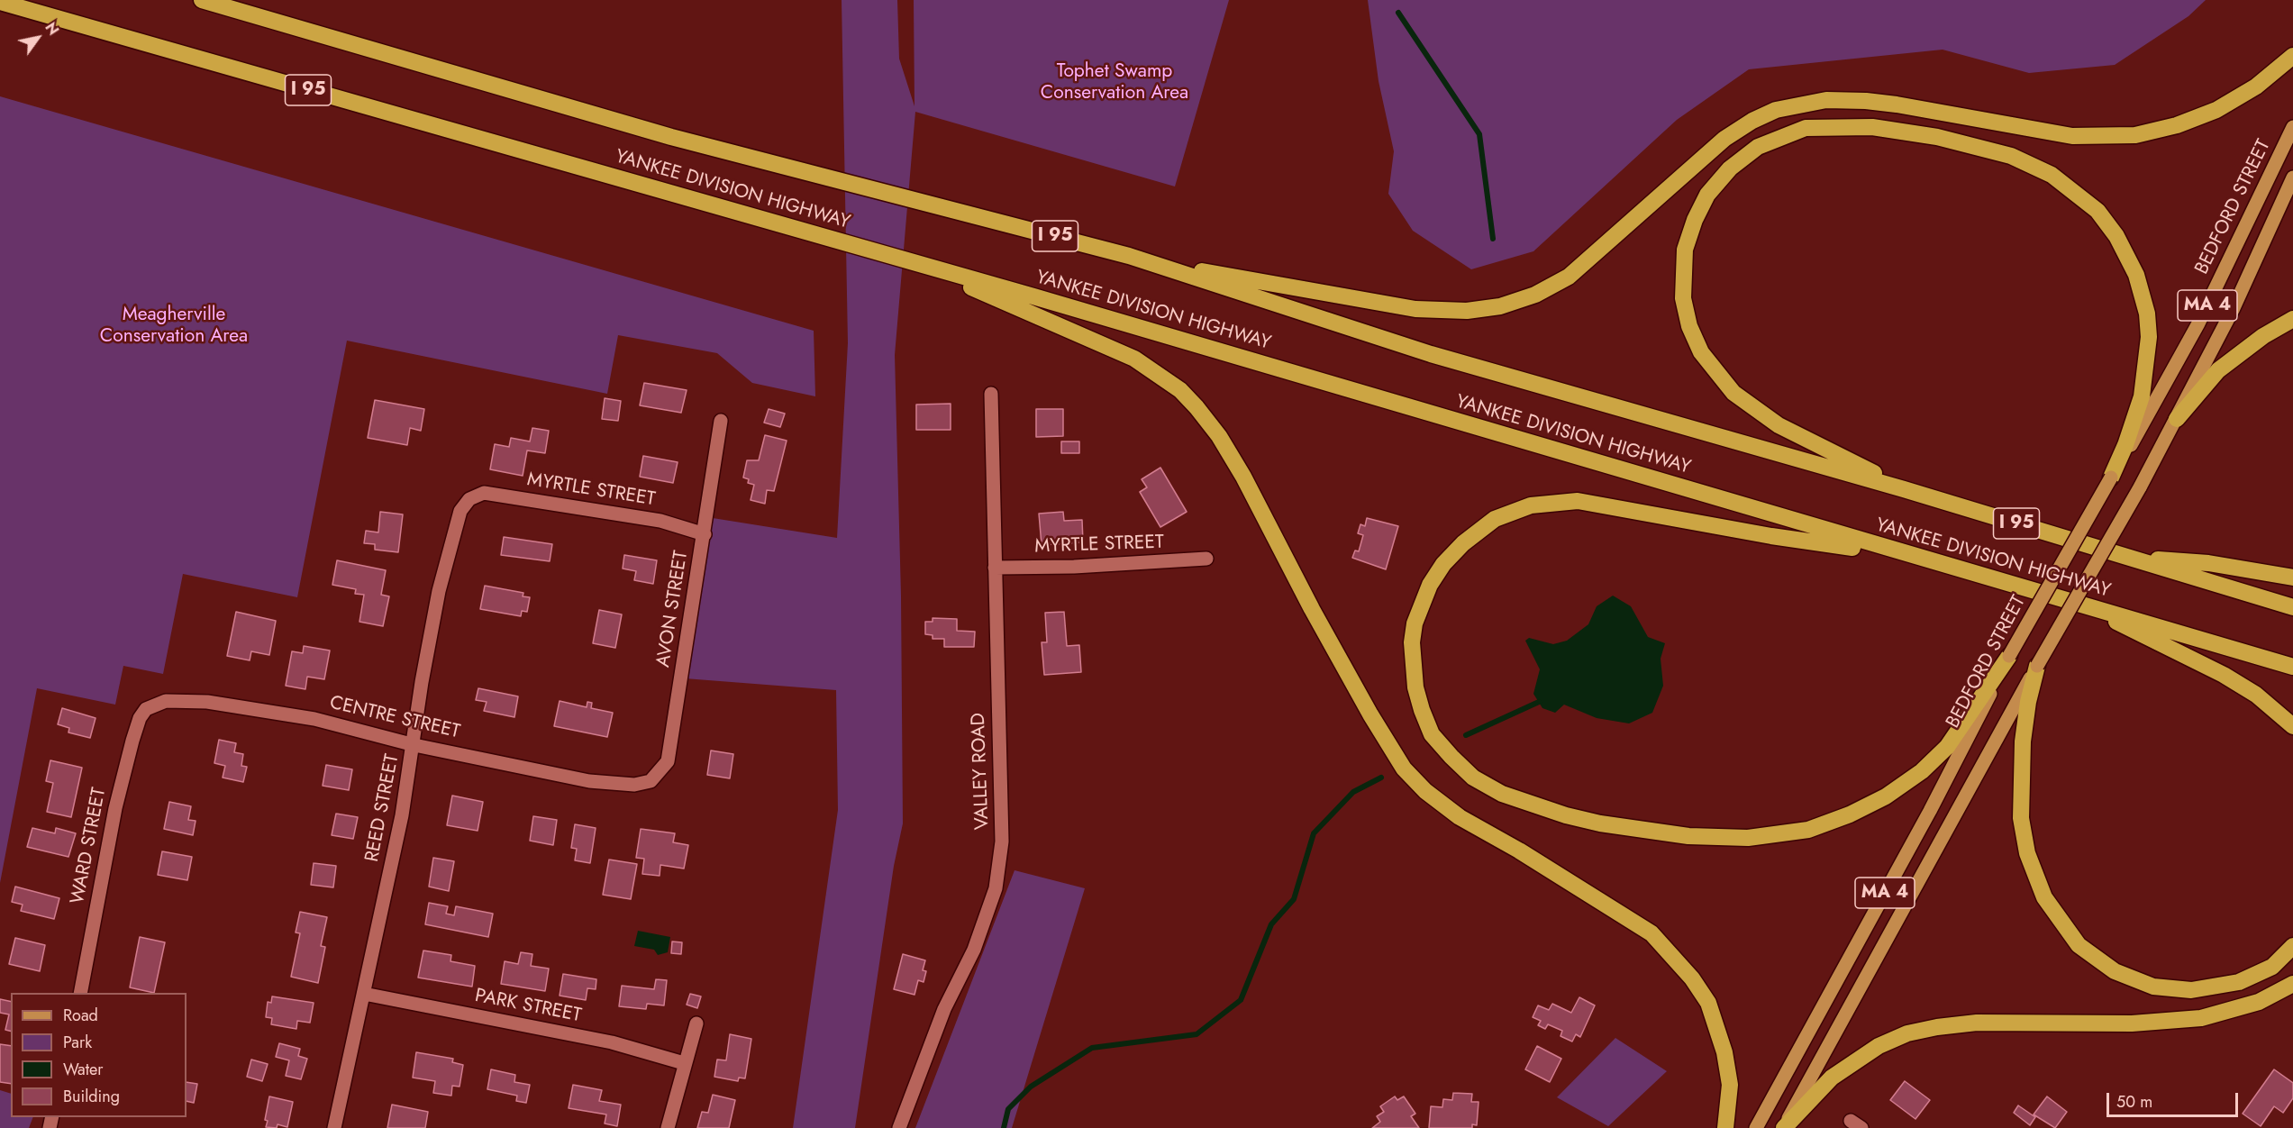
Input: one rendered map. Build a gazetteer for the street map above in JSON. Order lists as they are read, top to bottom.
{
  "streets": {
    "highway": ["I 95", "YANKEE DIVISION HIGHWAY"],
    "main road": ["BEDFORD STREET", "MA 4"],
    "street": [
      "MYRTLE STREET",
      "AVON STREET",
      "CENTRE STREET",
      "VALLEY ROAD",
      "REED STREET",
      "WARD STREET",
      "PARK STREET"
    ]
  },
  "crossings": [
    ["MYRTLE STREET", "AVON STREET"],
    ["MYRTLE STREET", "VALLEY ROAD"],
    ["MYRTLE STREET", "REED STREET"],
    ["AVON STREET", "CENTRE STREET"],
    ["CENTRE STREET", "REED STREET"],
    ["CENTRE STREET", "WARD STREET"],
    ["REED STREET", "PARK STREET"]
  ],
  "parks": ["Tophet Swamp Conservation Area", "Meagherville Conservation Area"],
  "legend": [
    "Road",
    "Park",
    "Water",
    "Building"
  ],
  "scale_bar": "50 m",
  "north": "top right"
}
